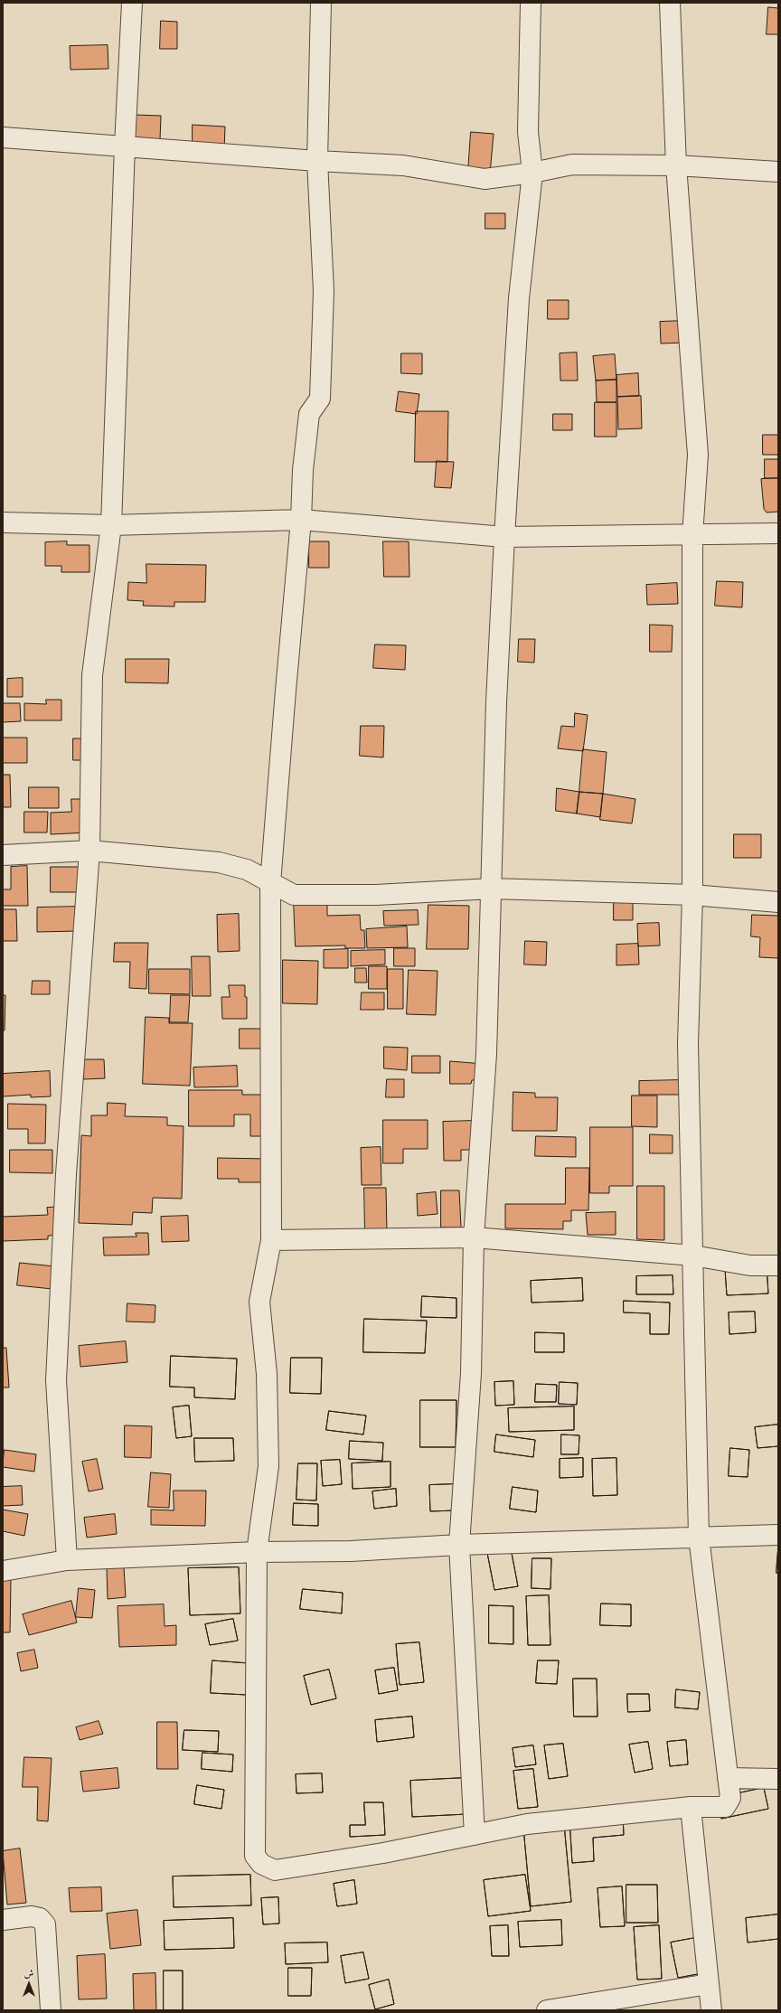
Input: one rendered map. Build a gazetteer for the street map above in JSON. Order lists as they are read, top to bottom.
{
  "north": "top"
}
